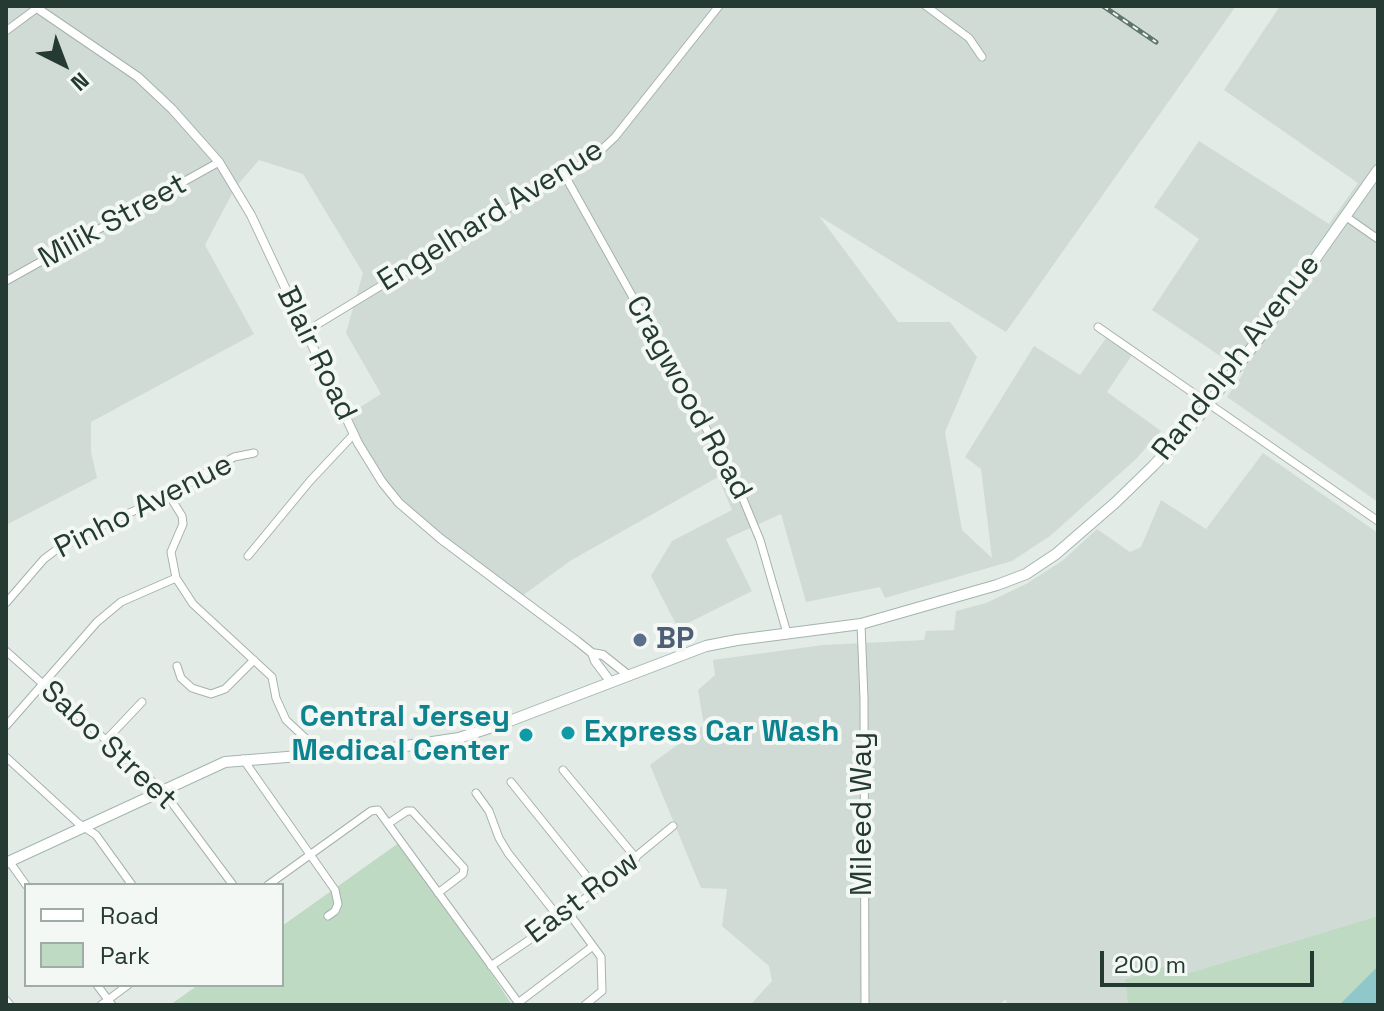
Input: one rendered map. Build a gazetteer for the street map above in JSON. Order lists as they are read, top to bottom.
{
  "streets": {
    "main road": ["Randolph Avenue"],
    "street": [
      "Engelhard Avenue",
      "Milik Street",
      "Blair Road",
      "Cragwood Road",
      "Pinho Avenue",
      "Sabo Street",
      "Mileed Way",
      "East Row"
    ]
  },
  "crossings": [
    ["Engelhard Avenue", "Blair Road"],
    ["Engelhard Avenue", "Cragwood Road"],
    ["Milik Street", "Blair Road"],
    ["Blair Road", "Randolph Avenue"],
    ["Randolph Avenue", "Cragwood Road"],
    ["Randolph Avenue", "Sabo Street"],
    ["Randolph Avenue", "Mileed Way"]
  ],
  "places": ["BP", "Express Car Wash", "Central Jersey Medical Center"],
  "legend": ["Road", "Park"],
  "scale_bar": "200 m",
  "north": "bottom right"
}
